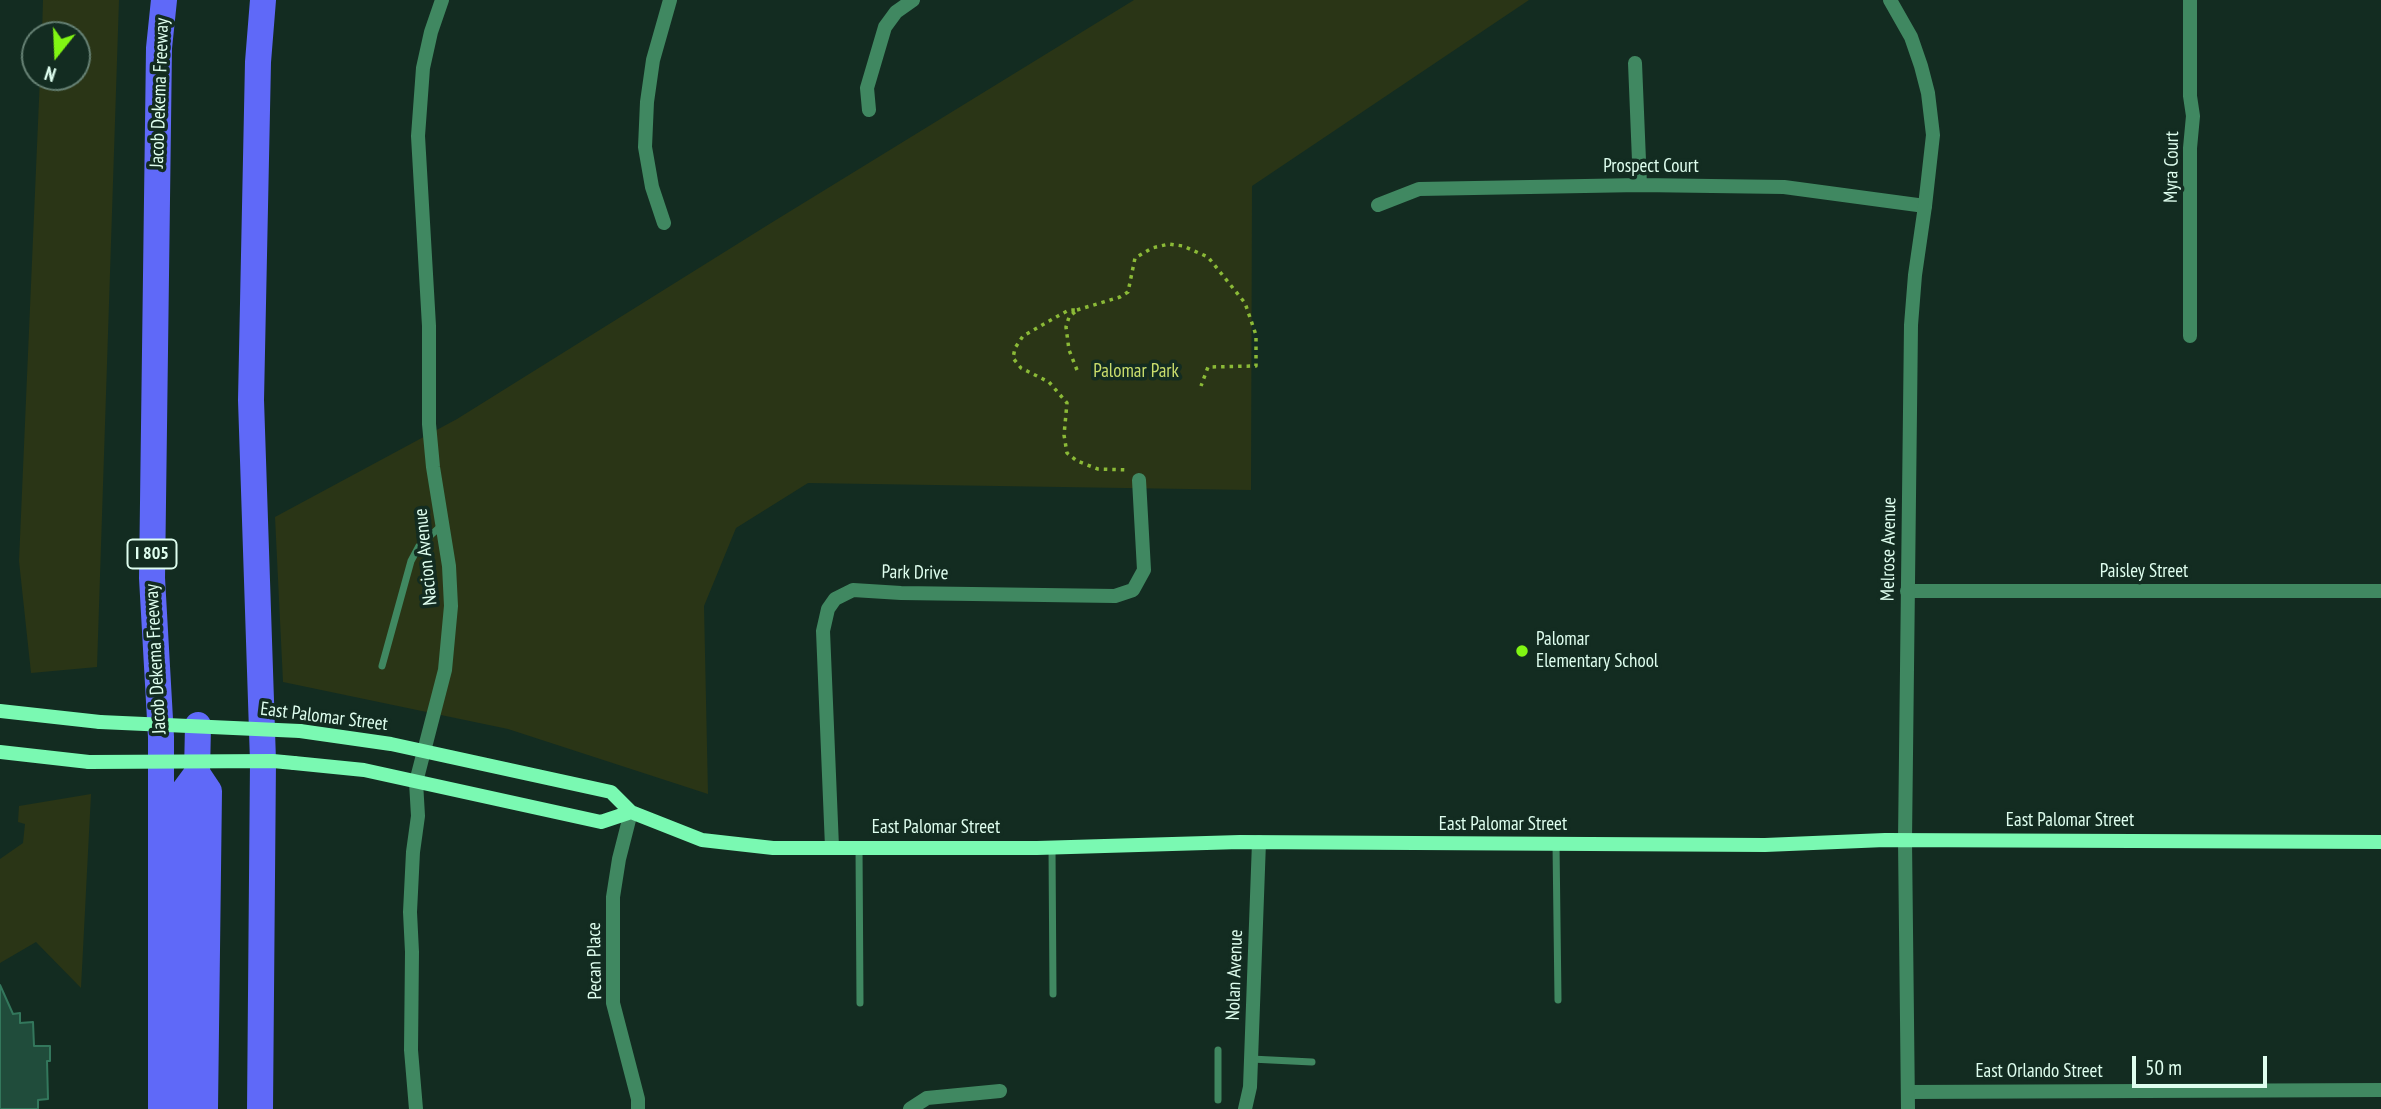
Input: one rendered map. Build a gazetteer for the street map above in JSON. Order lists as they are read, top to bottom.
{
  "streets": {
    "highway": ["Jacob Dekema Freeway", "I 805"],
    "main road": ["East Palomar Street"],
    "street": [
      "Prospect Court",
      "Myra Court",
      "Melrose Avenue",
      "Nacion Avenue",
      "Paisley Street",
      "Park Drive",
      "Pecan Place",
      "Nolan Avenue",
      "East Orlando Street"
    ]
  },
  "crossings": [
    ["Prospect Court", "Melrose Avenue"],
    ["Melrose Avenue", "Paisley Street"],
    ["Melrose Avenue", "East Palomar Street"],
    ["Melrose Avenue", "East Orlando Street"],
    ["Nacion Avenue", "East Palomar Street"],
    ["Park Drive", "East Palomar Street"],
    ["East Palomar Street", "Pecan Place"],
    ["East Palomar Street", "Nolan Avenue"]
  ],
  "parks": ["Palomar Park"],
  "places": ["Palomar Elementary School"],
  "scale_bar": "50 m",
  "north": "bottom"
}
